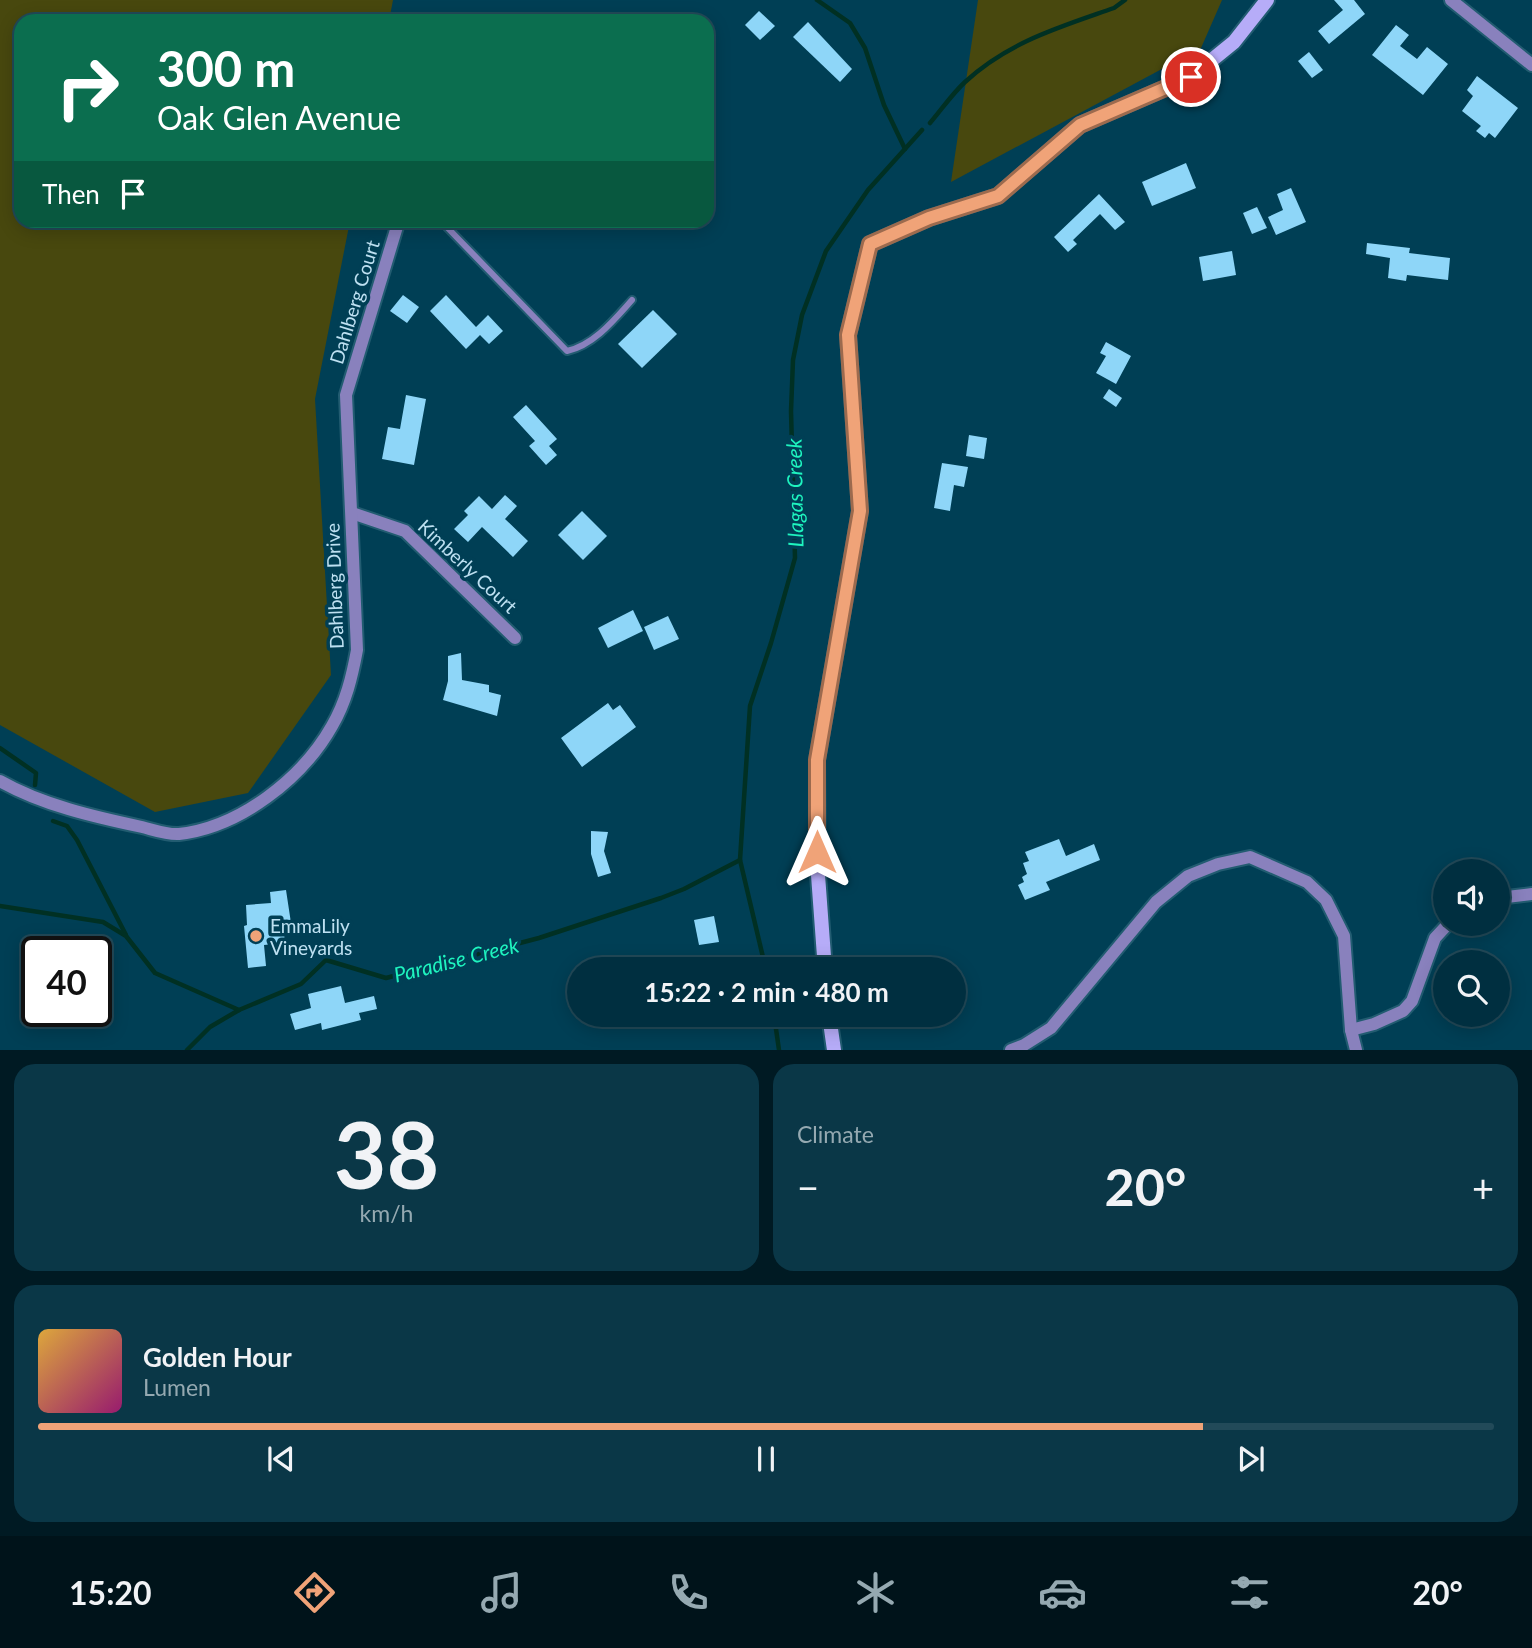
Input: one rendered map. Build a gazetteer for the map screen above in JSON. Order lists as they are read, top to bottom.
{
  "streets": {
    "street": ["Dahlberg Court", "Kimberly Court", "Dahlberg Drive"]
  },
  "crossings": [
    ["Dahlberg Court", "Dahlberg Drive"],
    ["Kimberly Court", "Dahlberg Drive"]
  ],
  "water": ["Llagas Creek", "Paradise Creek"],
  "places": ["EmmaLily Vineyards"],
  "page": {
    "turn": ["300 m", "Oak Glen Avenue"],
    "then": "Then",
    "limit": "40",
    "trip": "15:22 · 2 min · 480 m",
    "tile": [
      ["38", "km/h"],
      "Climate"
    ],
    "heat": ["−", "20°", "+"],
    "song": ["Golden Hour", "Lumen"],
    "tabs": ["15:20", "20°"]
  }
}
